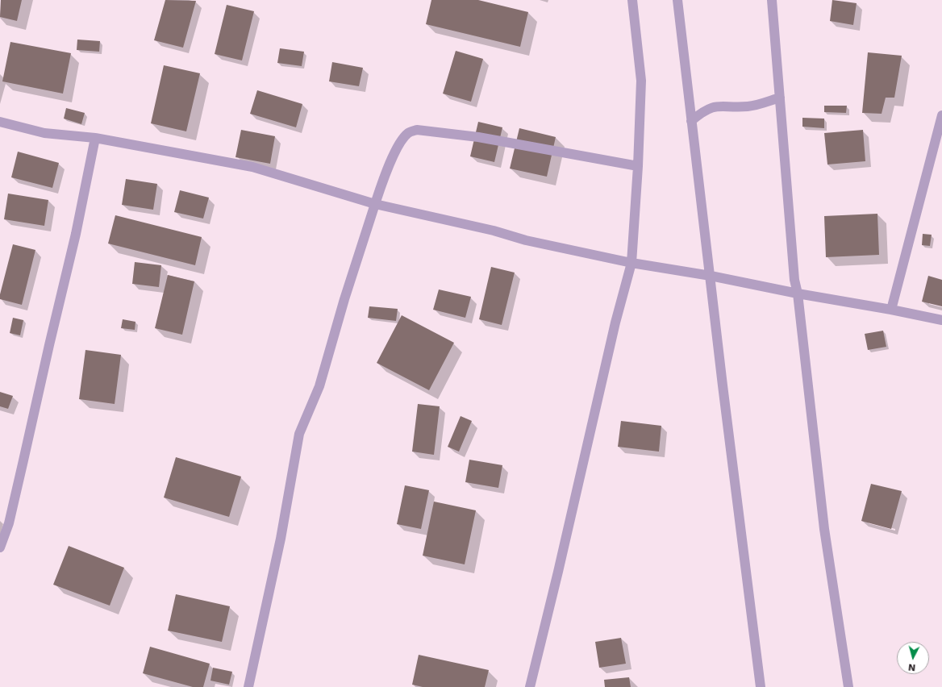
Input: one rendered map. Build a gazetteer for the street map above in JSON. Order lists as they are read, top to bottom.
{
  "north": "bottom"
}
